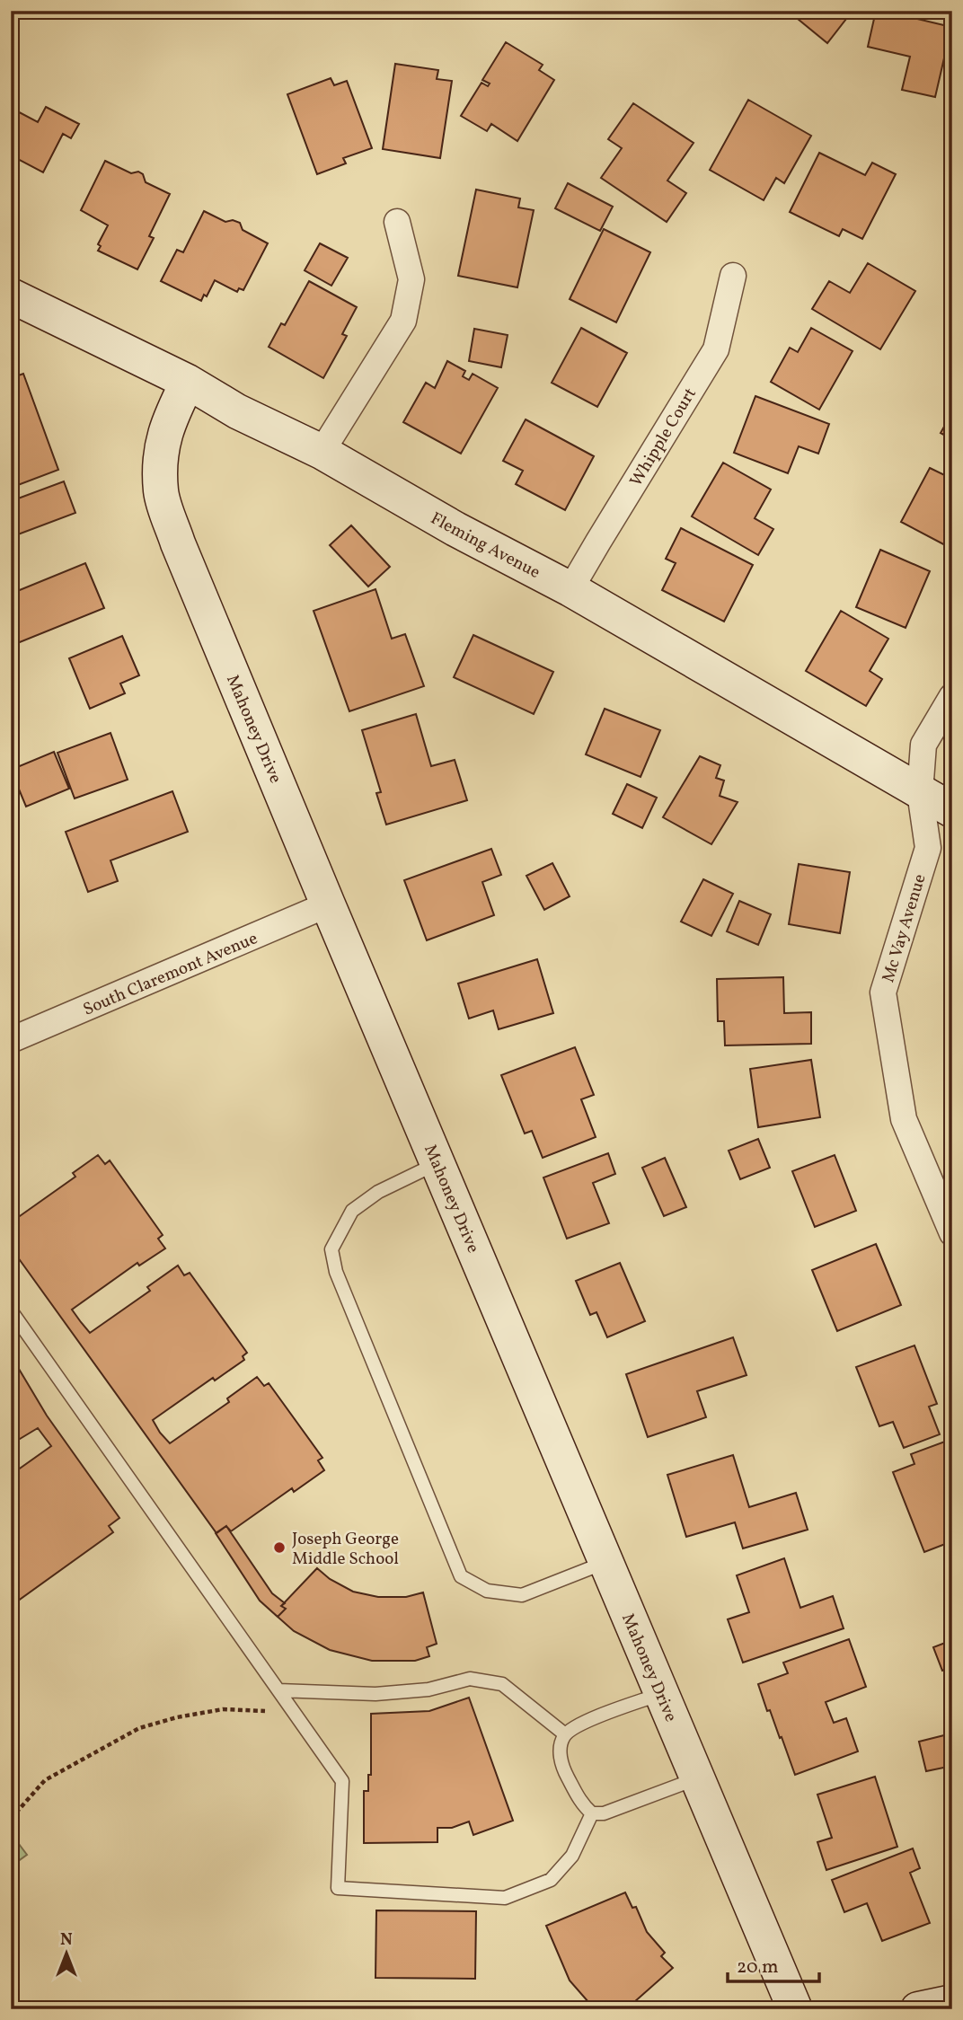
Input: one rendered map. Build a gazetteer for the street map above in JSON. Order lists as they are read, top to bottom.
{
  "streets": {
    "street": [
      "Whipple Court",
      "Fleming Avenue",
      "Mahoney Drive",
      "Mc Vay Avenue",
      "South Claremont Avenue"
    ]
  },
  "crossings": [
    ["Whipple Court", "Fleming Avenue"],
    ["Fleming Avenue", "Mahoney Drive"],
    ["Fleming Avenue", "Mc Vay Avenue"],
    ["Mahoney Drive", "South Claremont Avenue"]
  ],
  "places": ["Joseph George Middle School"],
  "scale_bar": "20 m",
  "north": "top"
}
